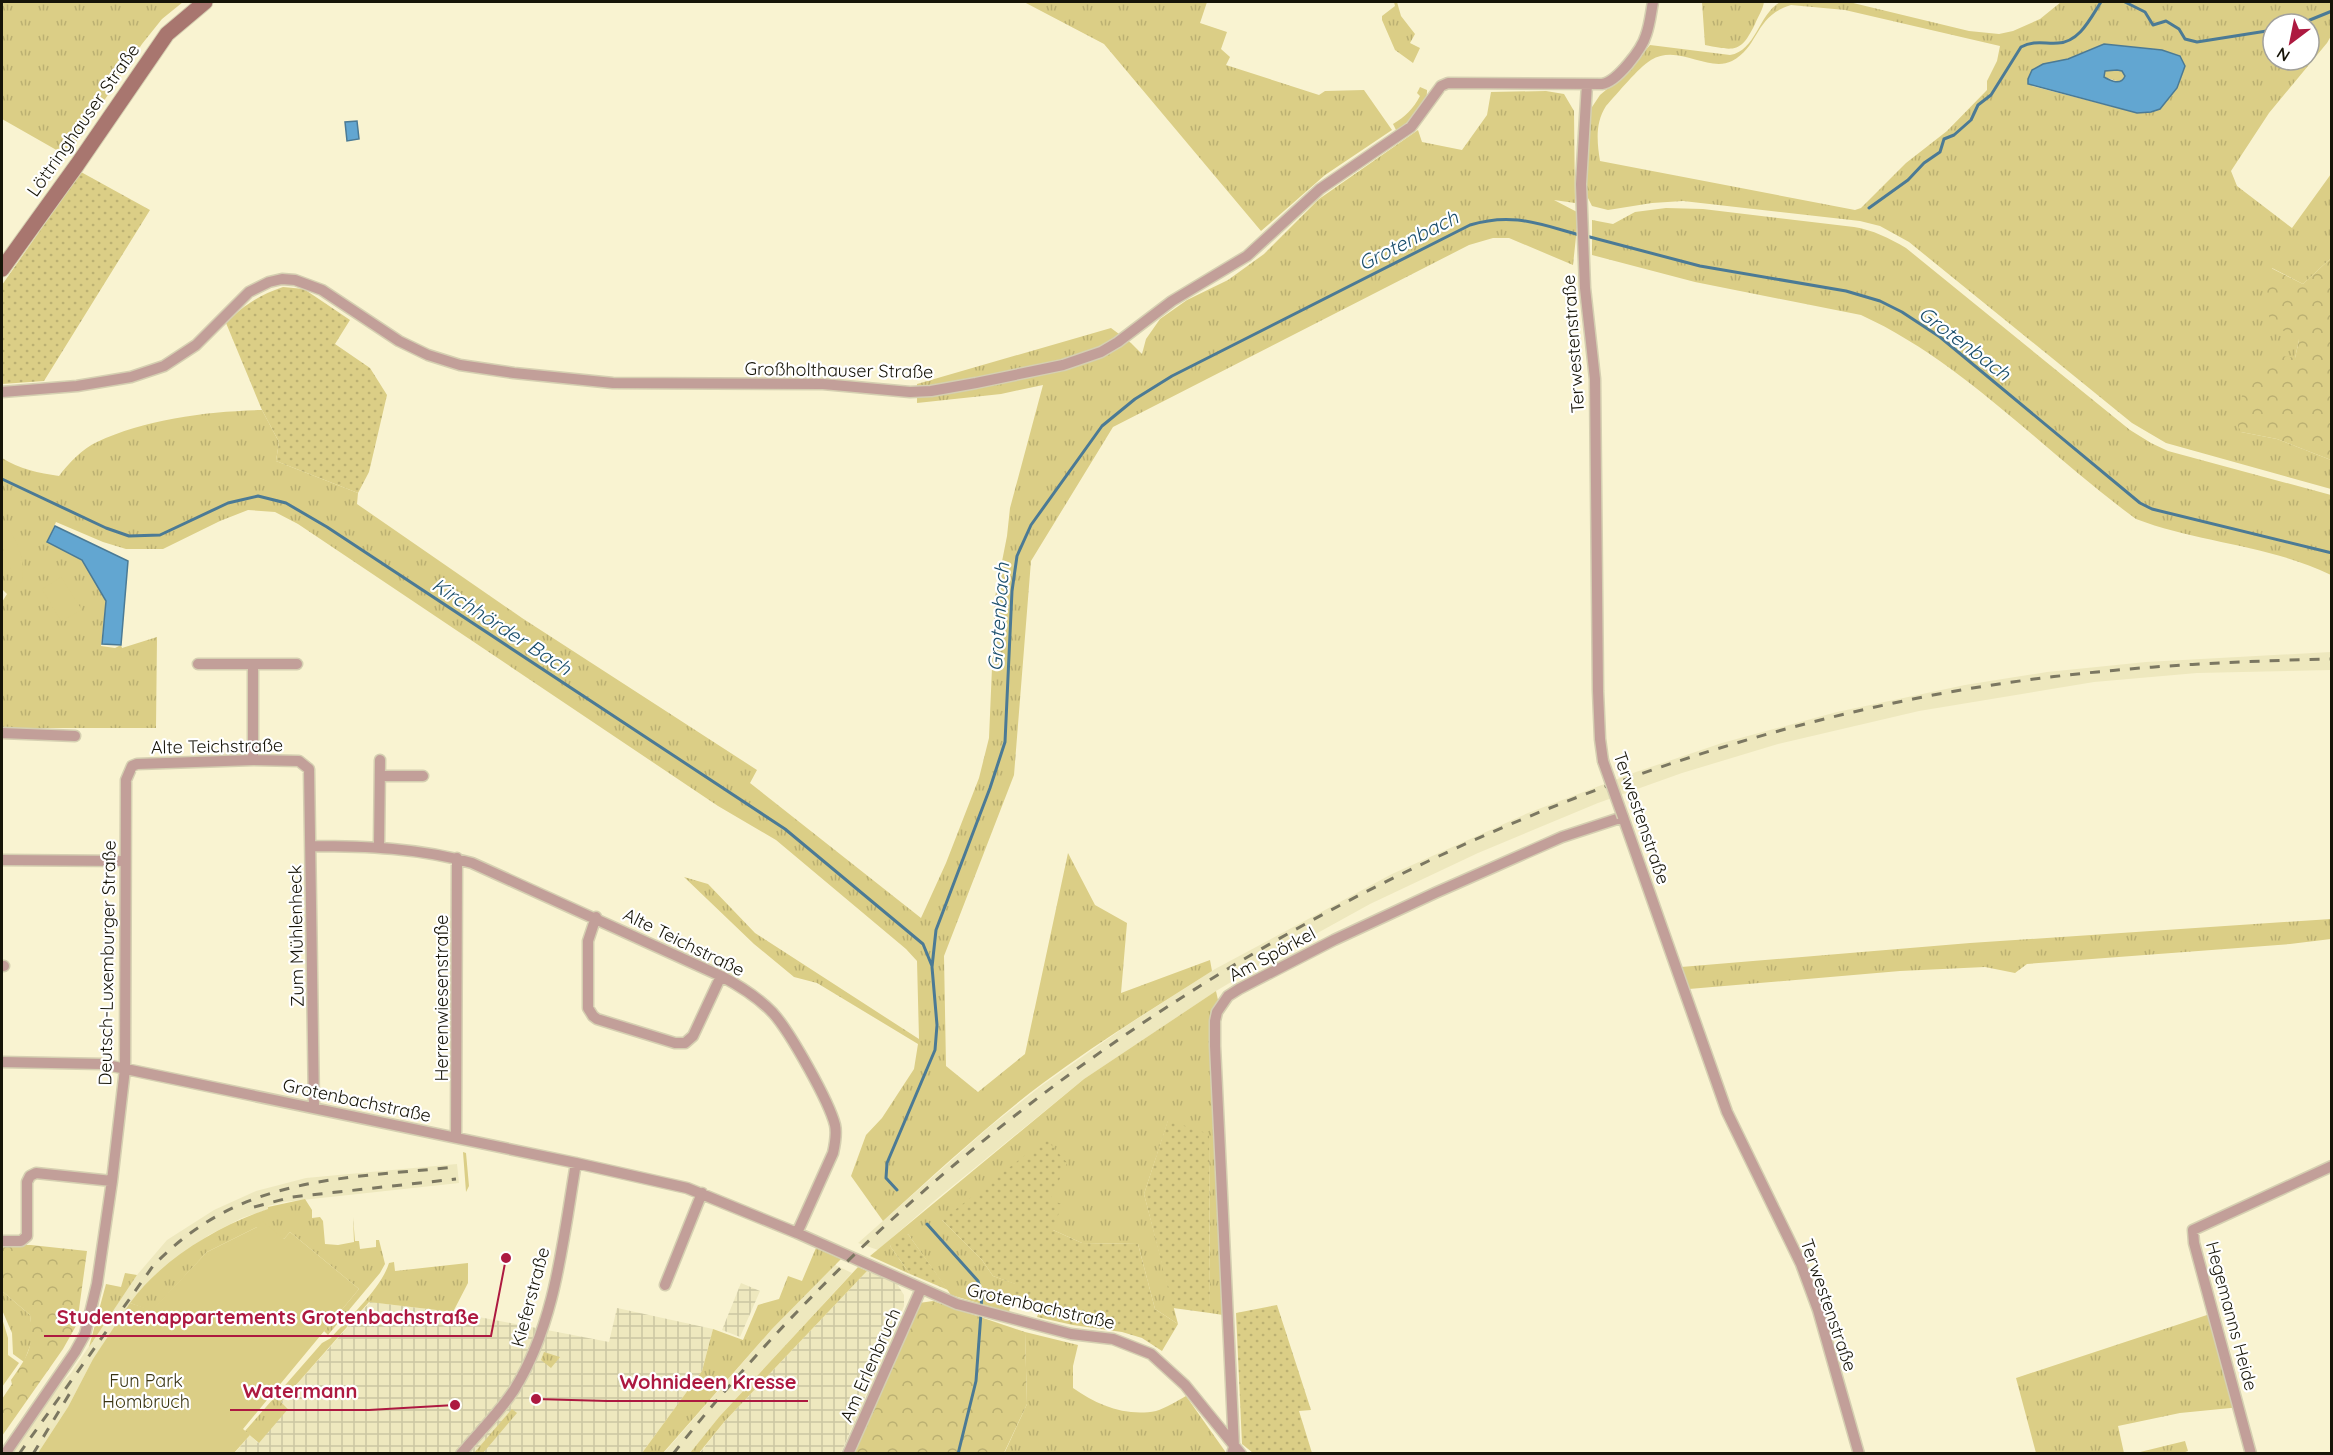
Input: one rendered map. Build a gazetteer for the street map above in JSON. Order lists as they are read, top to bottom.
{
  "streets": {
    "street": [
      "Löttringhauser Straße",
      "Terwestenstraße",
      "Großholthauser Straße",
      "Alte Teichstraße",
      "Zum Mühlenheck",
      "Am Spörkel",
      "Deutsch-Luxemburger Straße",
      "Herrenwiesenstraße",
      "Grotenbachstraße",
      "Kieferstraße",
      "Hegemanns Heide",
      "Am Erlenbruch"
    ]
  },
  "crossings": [
    ["Terwestenstraße", "Großholthauser Straße"],
    ["Terwestenstraße", "Am Spörkel"],
    ["Alte Teichstraße", "Zum Mühlenheck"],
    ["Alte Teichstraße", "Deutsch-Luxemburger Straße"],
    ["Alte Teichstraße", "Herrenwiesenstraße"],
    ["Alte Teichstraße", "Grotenbachstraße"],
    ["Zum Mühlenheck", "Grotenbachstraße"],
    ["Am Spörkel", "Grotenbachstraße"],
    ["Deutsch-Luxemburger Straße", "Grotenbachstraße"],
    ["Herrenwiesenstraße", "Grotenbachstraße"],
    ["Grotenbachstraße", "Kieferstraße"],
    ["Grotenbachstraße", "Am Erlenbruch"]
  ],
  "water": ["Grotenbach", "Kirchhörder Bach"],
  "parks": ["Fun Park Hombruch"],
  "places": ["Studentenappartements Grotenbachstraße", "Wohnideen Kresse", "Watermann"],
  "north": "bottom left"
}
